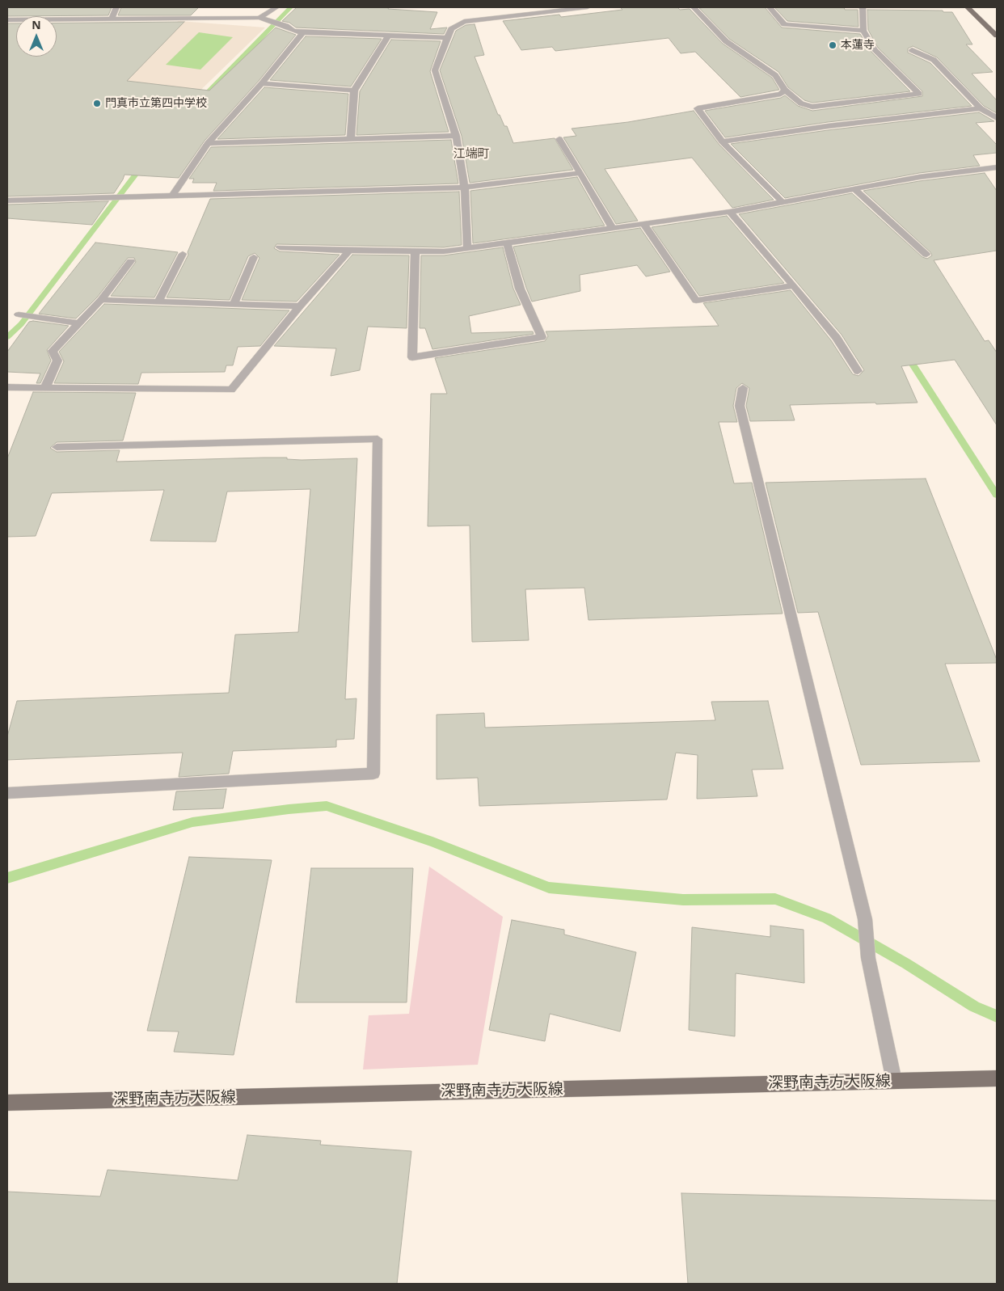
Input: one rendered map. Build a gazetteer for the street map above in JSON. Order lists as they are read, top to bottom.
{
  "streets": {
    "main road": ["深野南寺方大阪線"]
  },
  "districts": ["江端町"],
  "places": ["本蓮寺", "門真市立第四中学校"],
  "north": "top"
}
